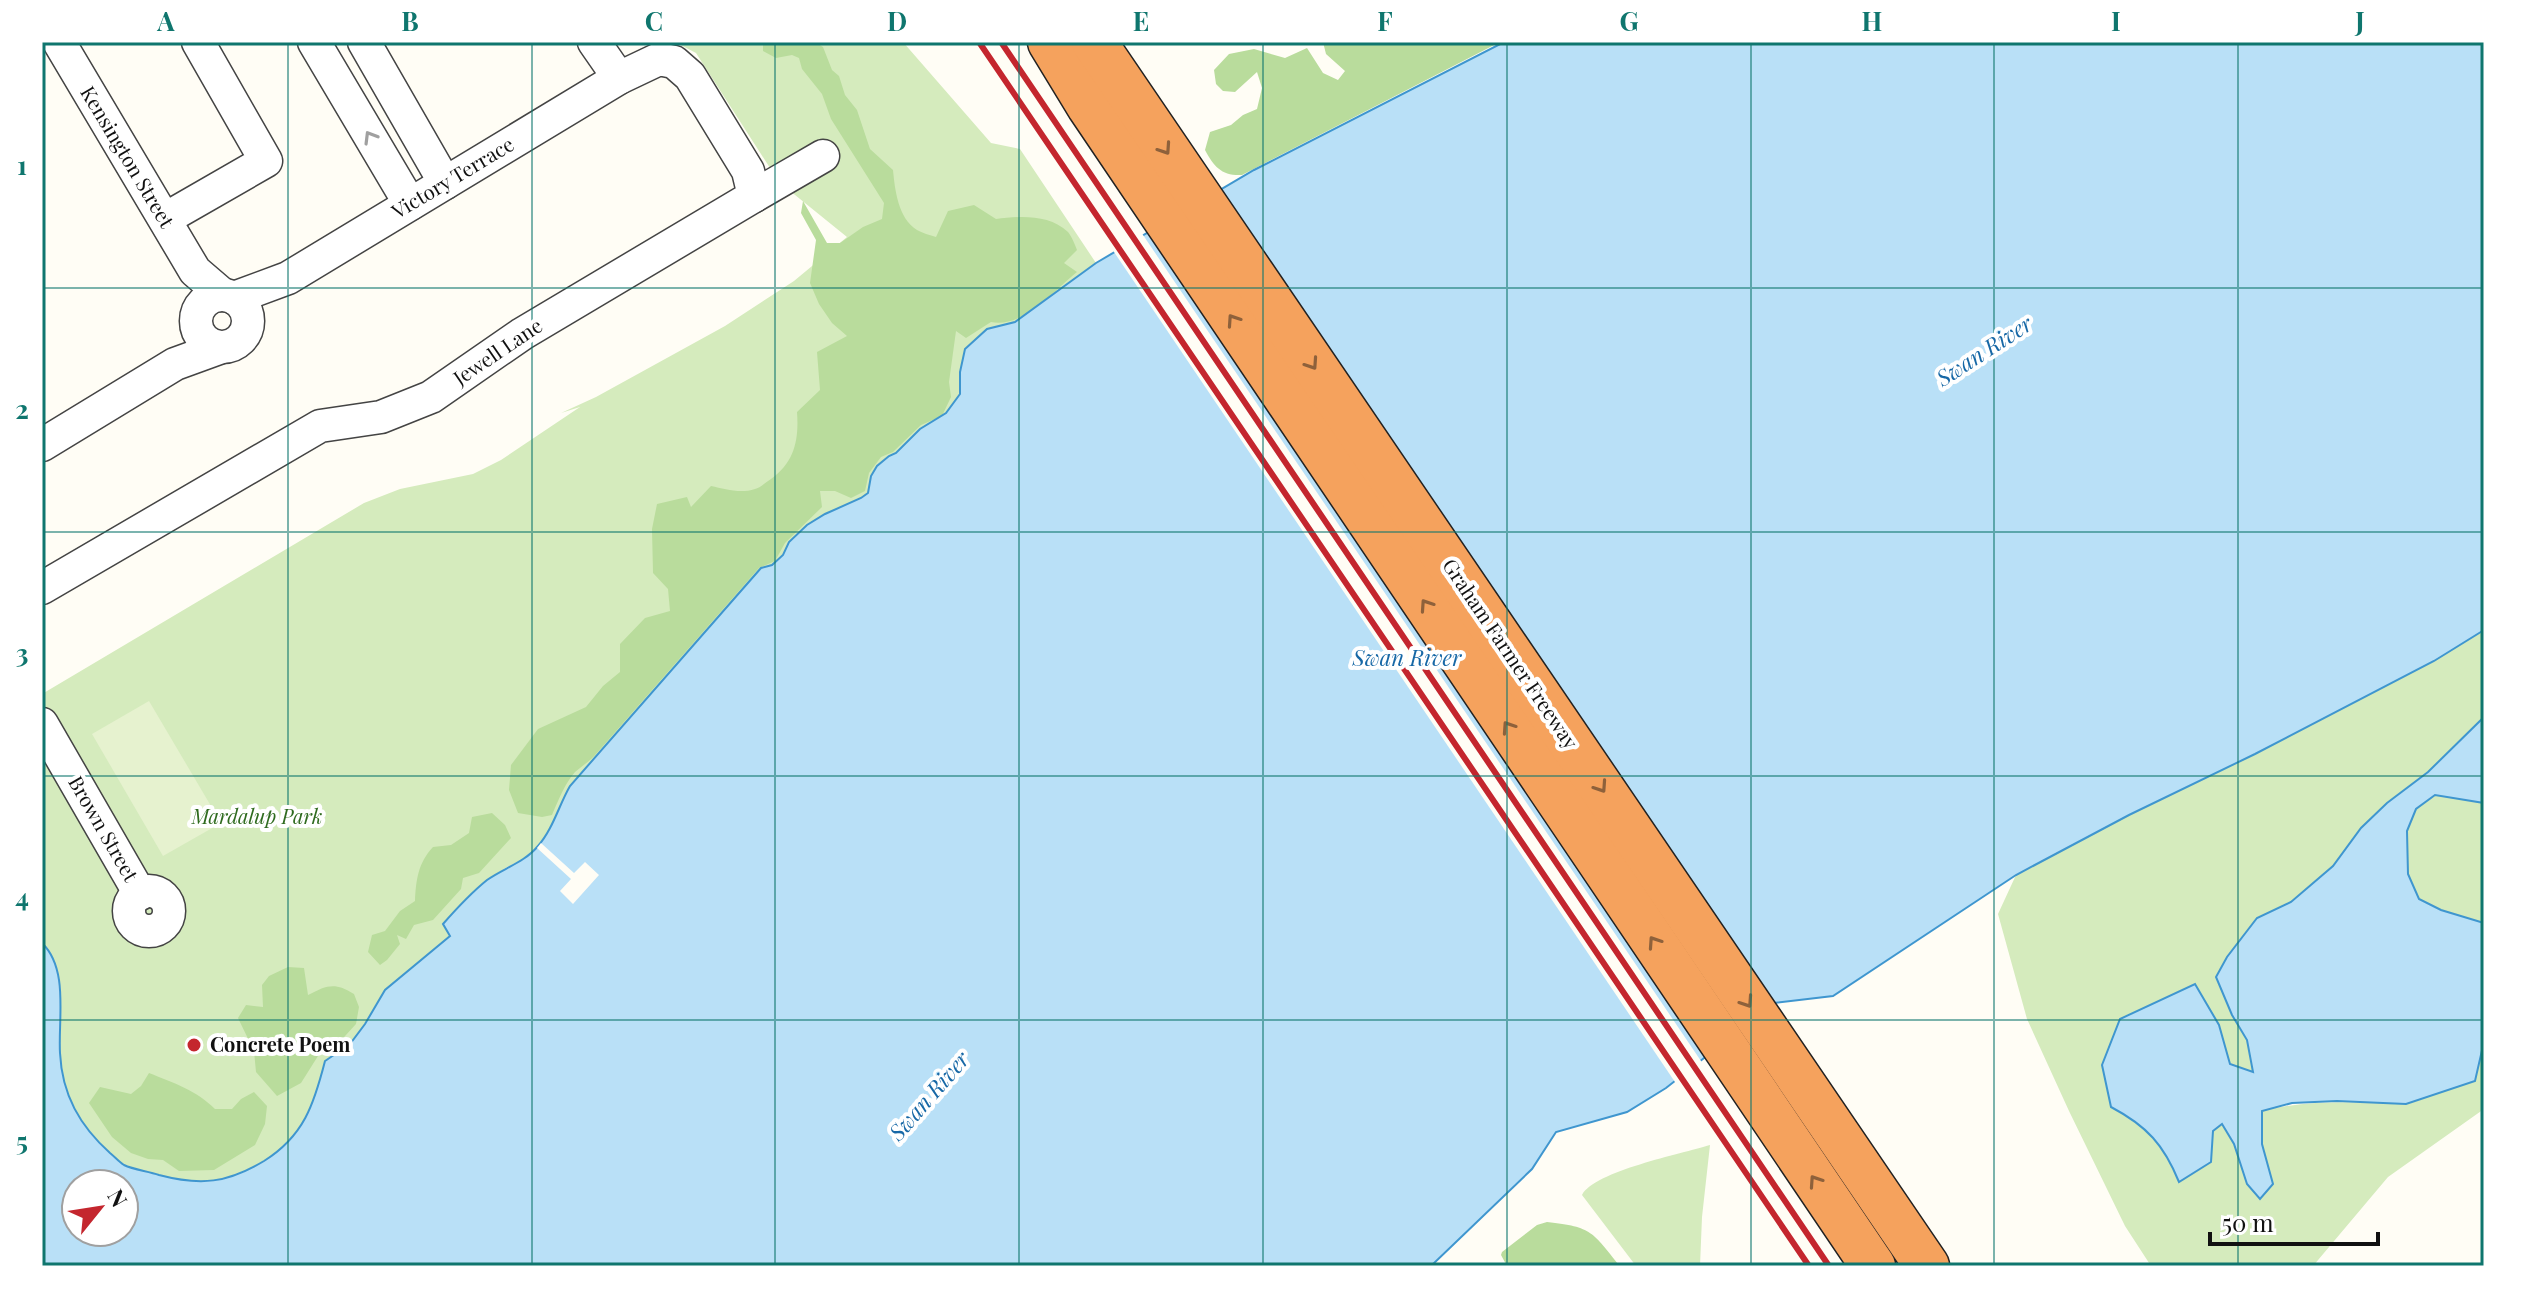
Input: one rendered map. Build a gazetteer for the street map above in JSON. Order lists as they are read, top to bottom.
{
  "streets": {
    "highway": ["Graham Farmer Freeway"],
    "street": [
      "Kensington Street",
      "Victory Terrace",
      "Jewell Lane",
      "Brown Street"
    ]
  },
  "crossings": [
    ["Kensington Street", "Victory Terrace"]
  ],
  "water": ["Swan River"],
  "parks": ["Mardalup Park"],
  "places": ["Concrete Poem"],
  "scale_bar": "50 m",
  "north": "top right",
  "grid": {
    "columns": [
      "A",
      "B",
      "C",
      "D",
      "E",
      "F",
      "G",
      "H",
      "I",
      "J"
    ],
    "rows": [
      "1",
      "2",
      "3",
      "4",
      "5"
    ]
  }
}
